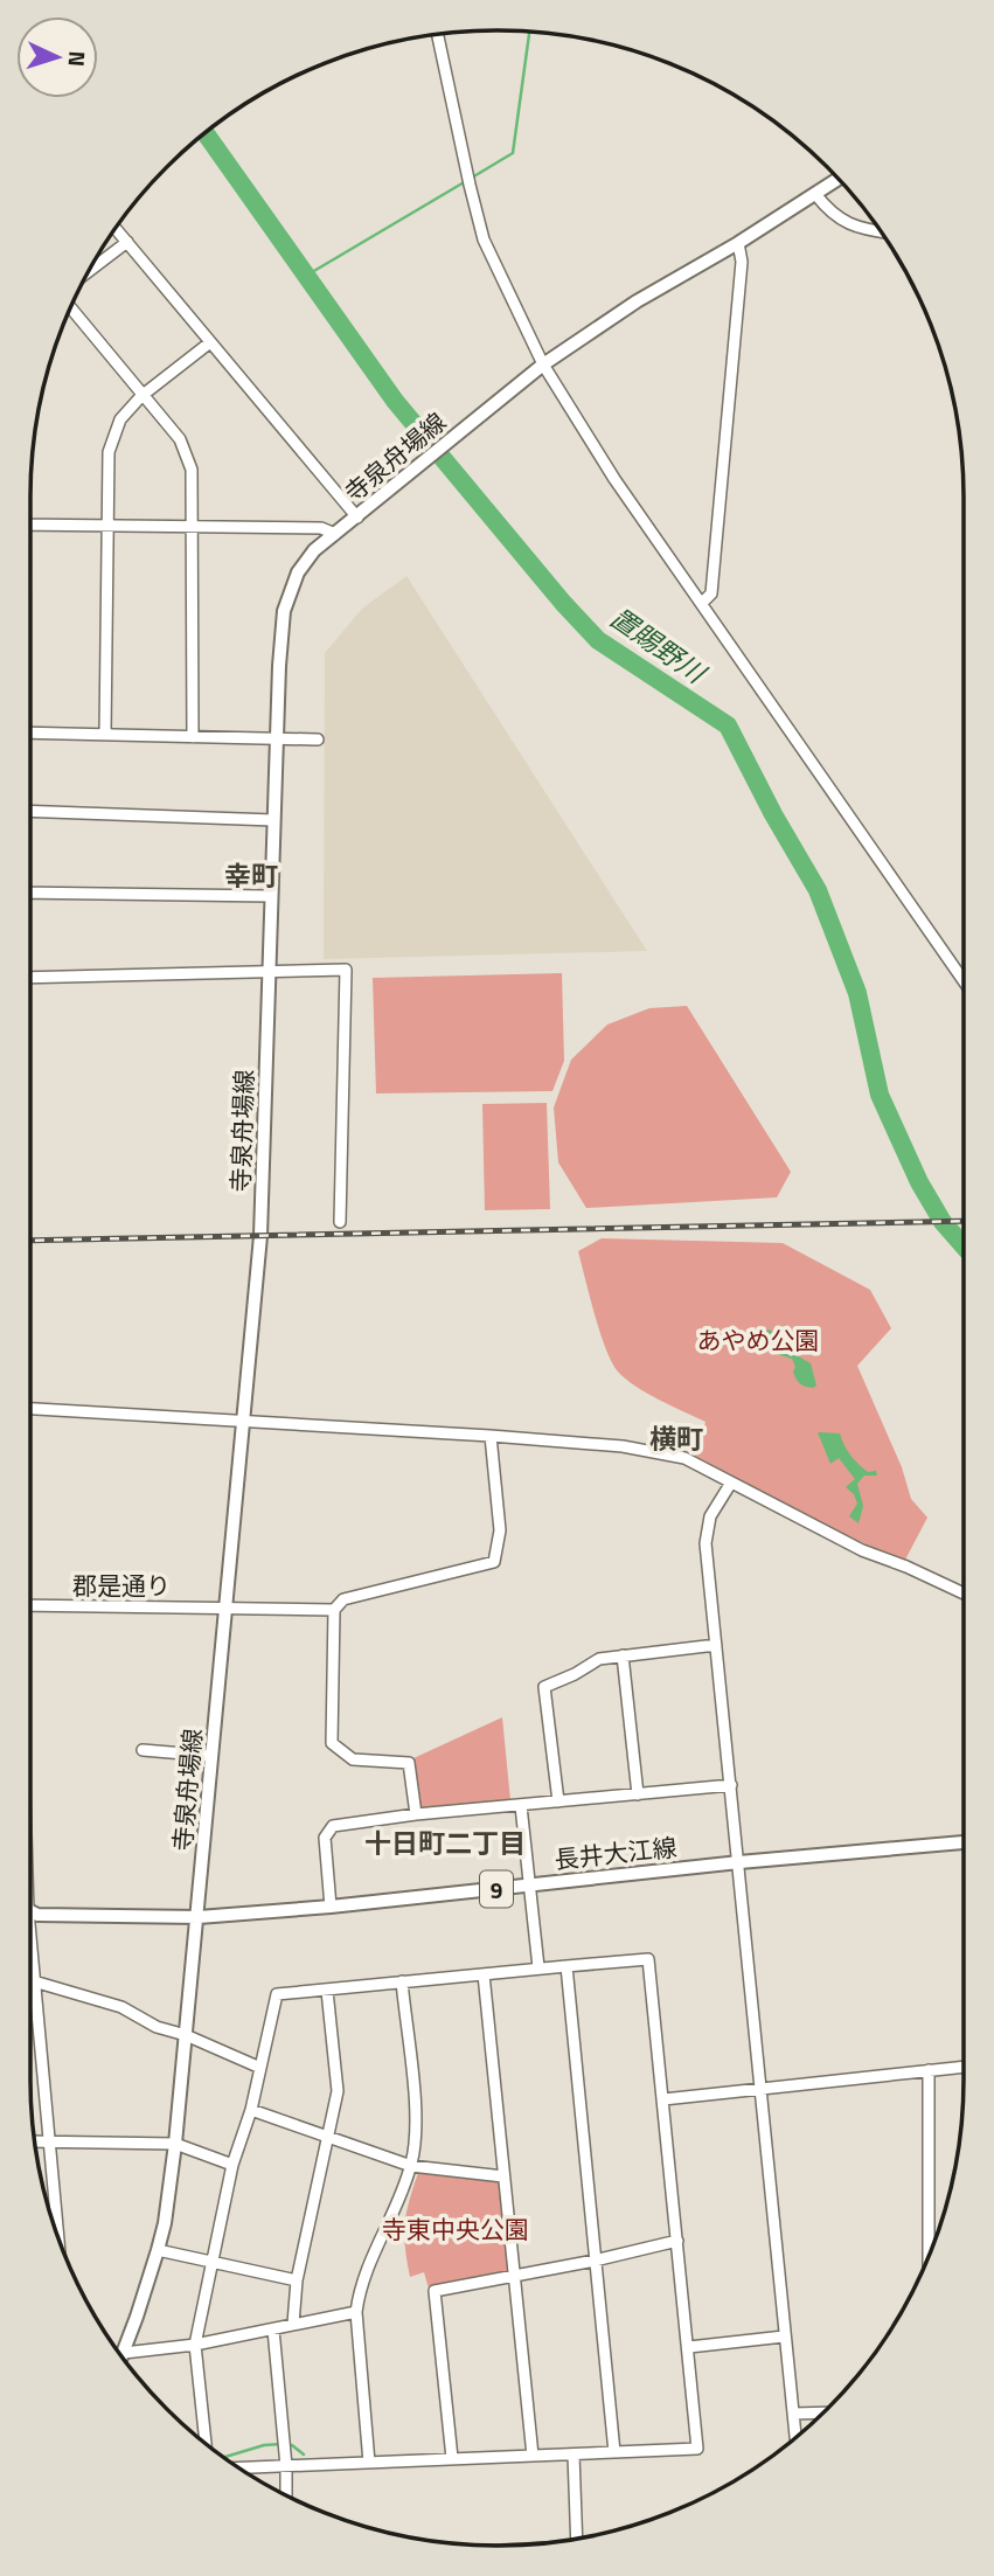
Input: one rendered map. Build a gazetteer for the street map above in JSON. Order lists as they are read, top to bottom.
{
  "streets": {
    "main road": ["寺泉舟場線", "長井大江線", "9"],
    "street": ["郡是通り"]
  },
  "crossings": [
    ["寺泉舟場線", "郡是通り"],
    ["寺泉舟場線", "長井大江線"]
  ],
  "districts": ["幸町", "横町", "十日町二丁目"],
  "water": ["置賜野川"],
  "parks": ["あやめ公園", "寺東中央公園"],
  "north": "right"
}
